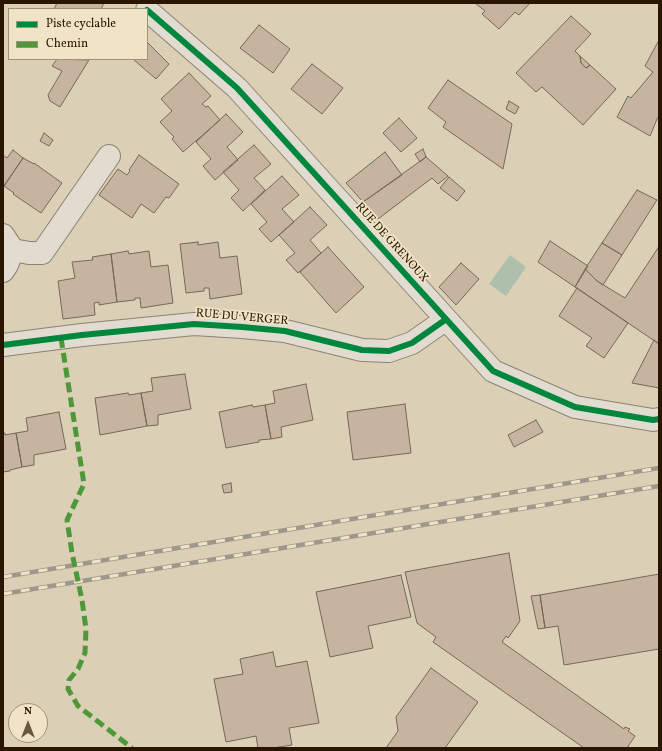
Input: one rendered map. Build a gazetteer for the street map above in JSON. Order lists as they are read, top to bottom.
{
  "streets": {
    "street": ["RUE DE GRENOUX", "RUE DU VERGER"]
  },
  "crossings": [
    ["RUE DE GRENOUX", "RUE DU VERGER"]
  ],
  "legend": ["Piste cyclable", "Chemin"],
  "north": "top"
}
